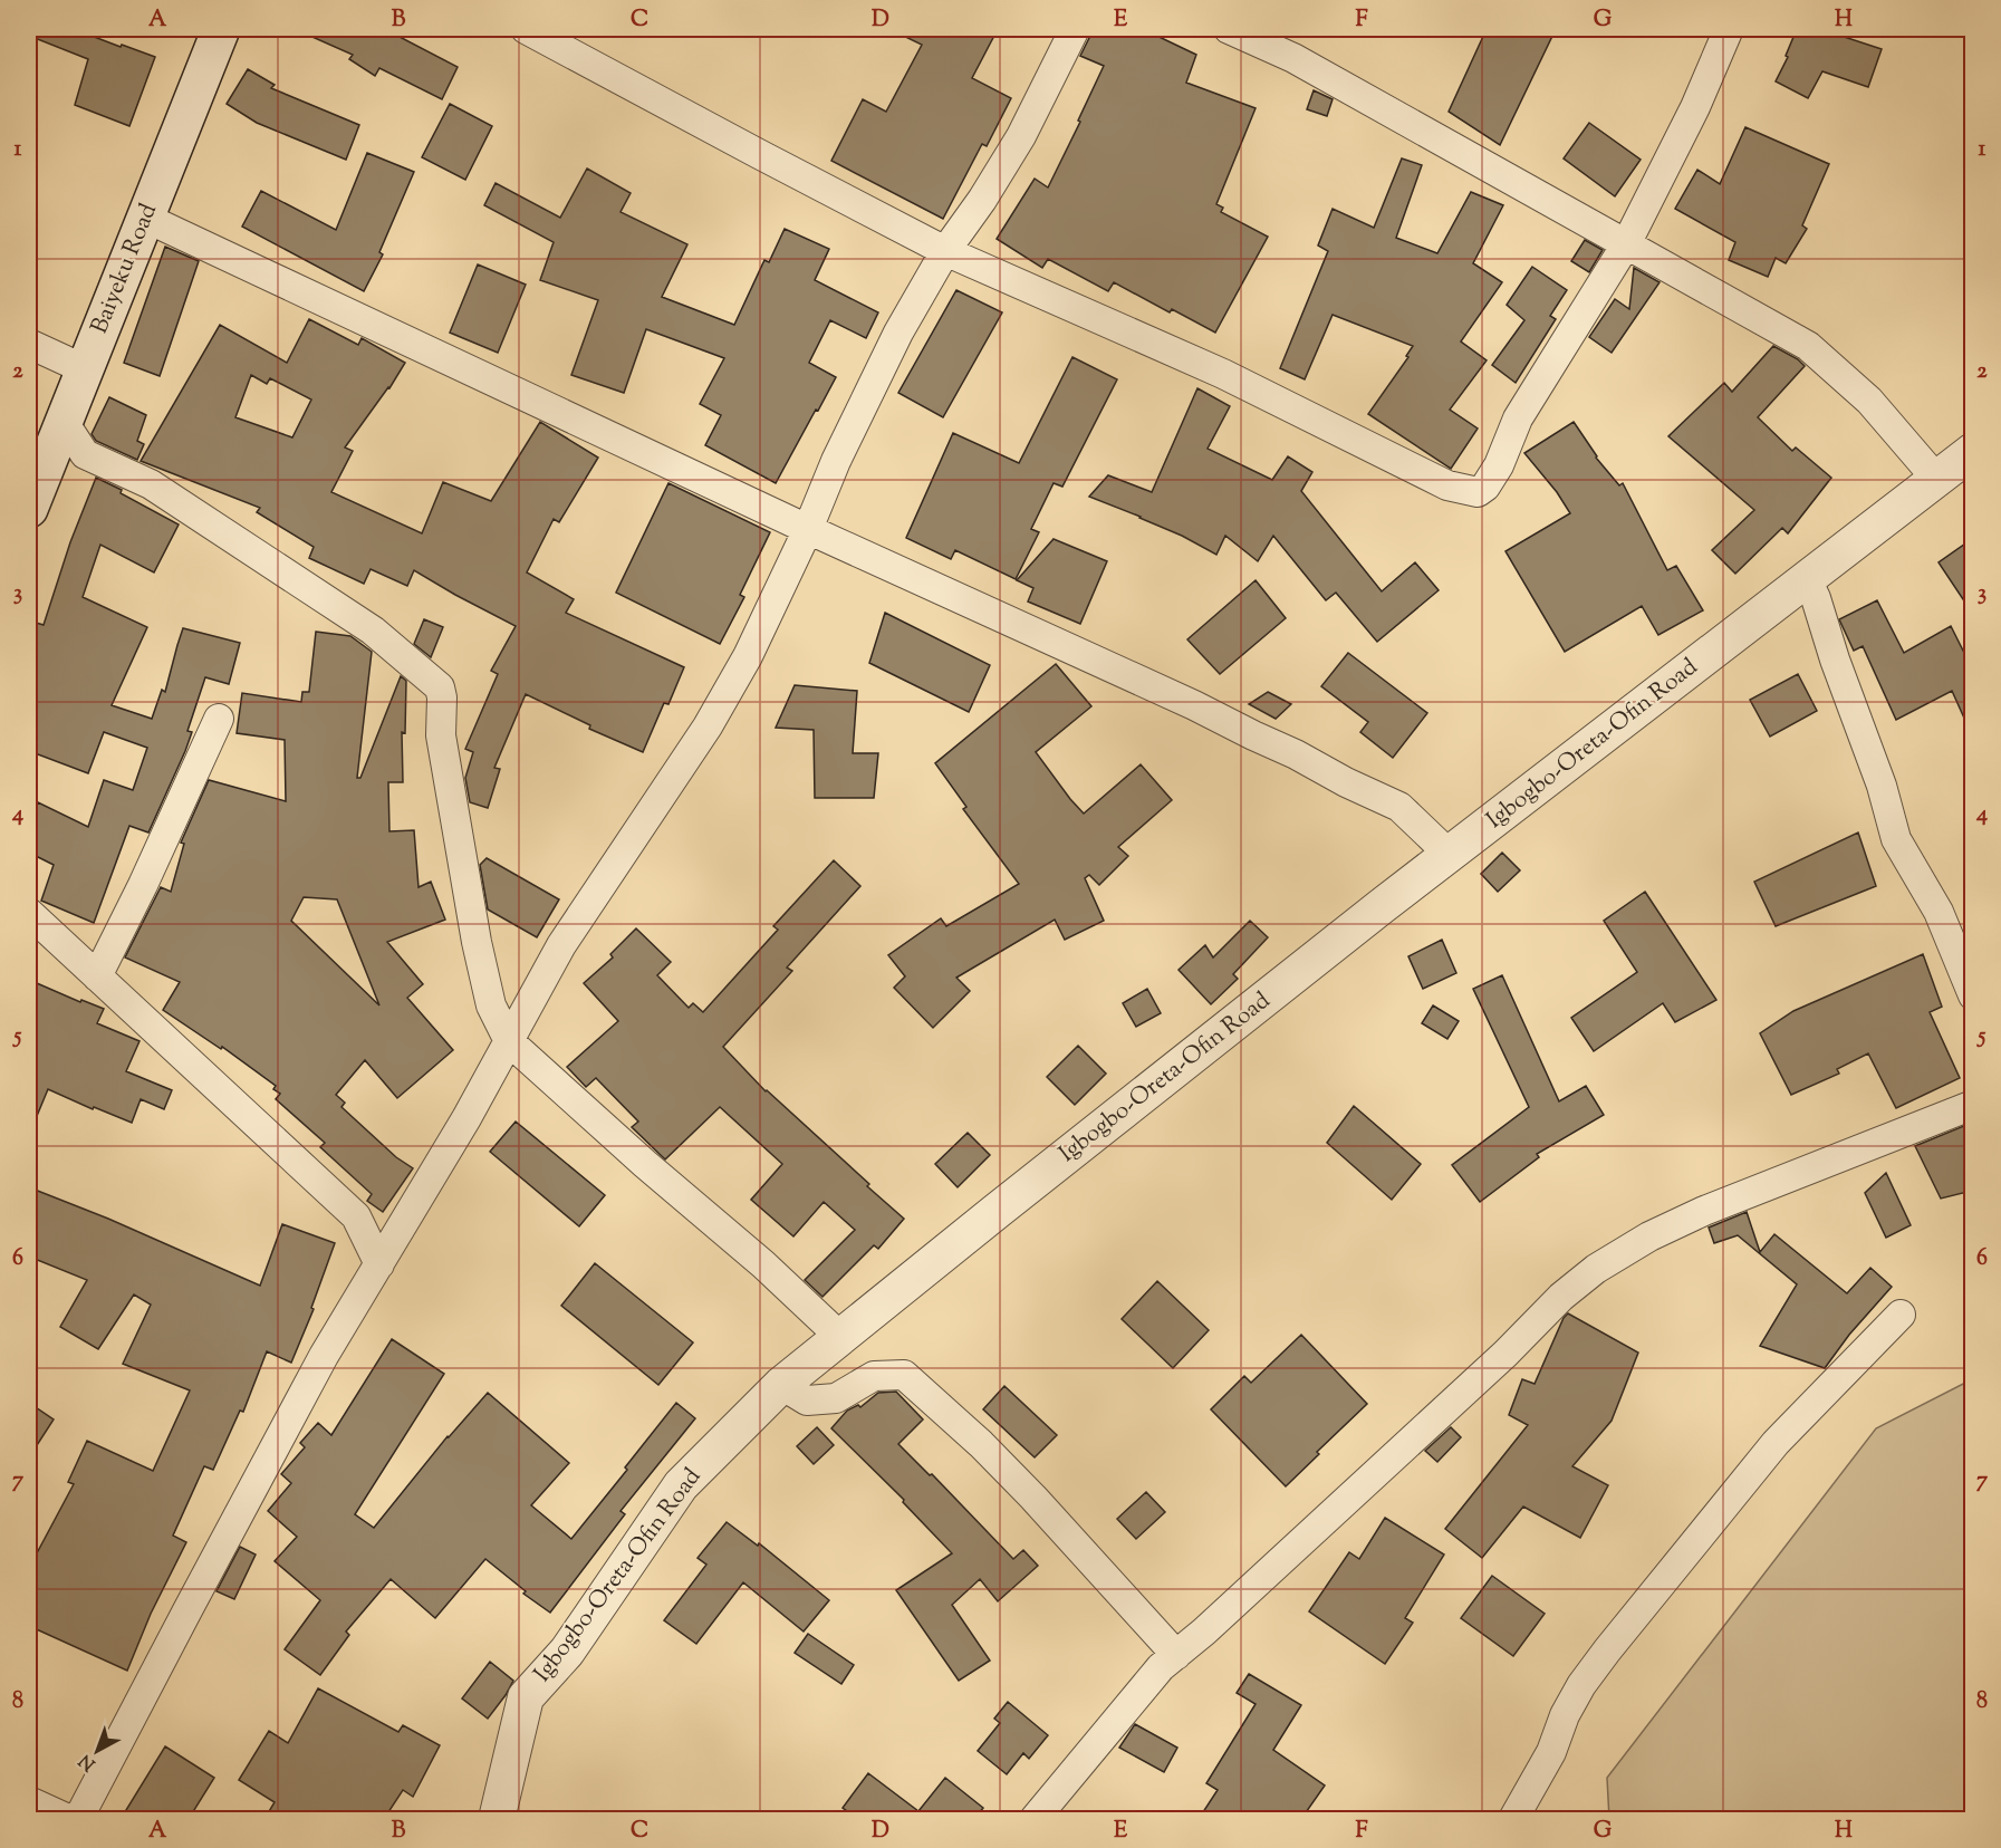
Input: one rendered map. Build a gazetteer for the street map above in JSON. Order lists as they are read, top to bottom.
{
  "streets": {
    "main road": ["Baiyeku Road"],
    "street": ["Igbogbo-Oreta-Ofin Road"]
  },
  "north": "bottom left",
  "grid": {
    "columns": [
      "A",
      "B",
      "C",
      "D",
      "E",
      "F",
      "G",
      "H"
    ],
    "rows": [
      "1",
      "2",
      "3",
      "4",
      "5",
      "6",
      "7",
      "8"
    ]
  }
}
